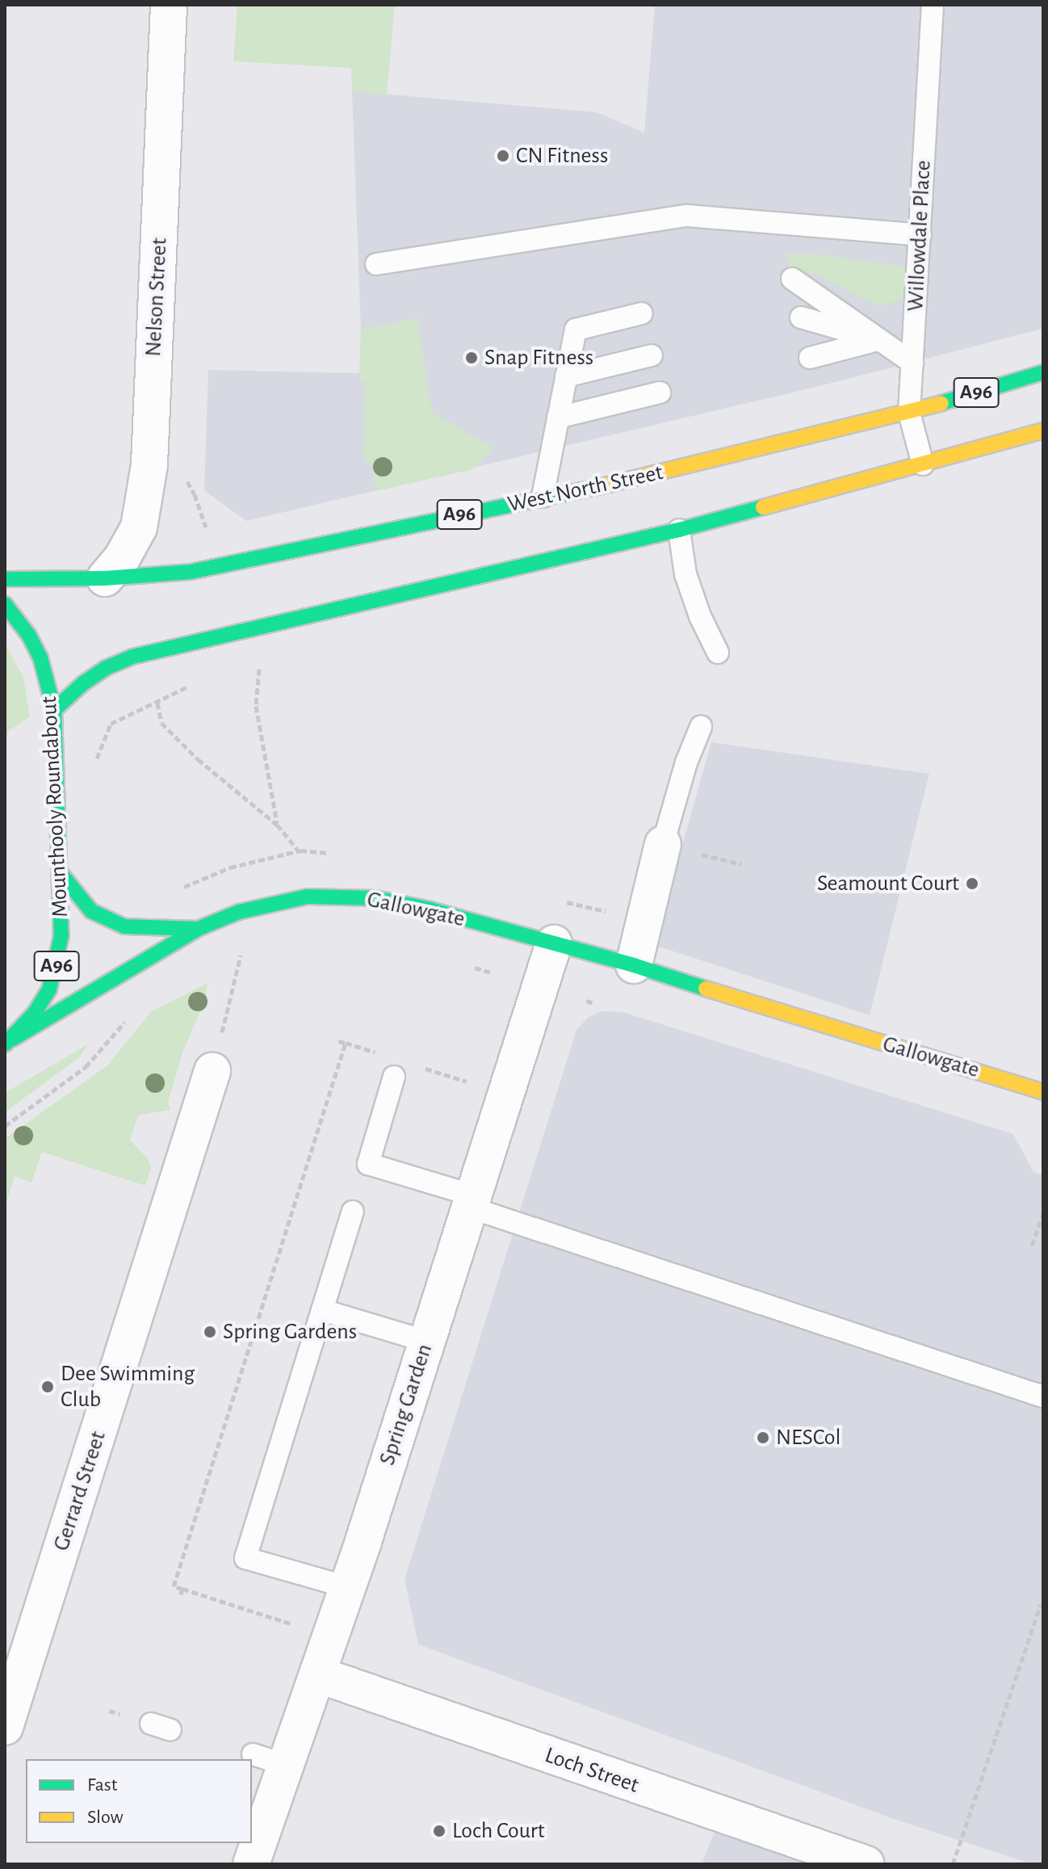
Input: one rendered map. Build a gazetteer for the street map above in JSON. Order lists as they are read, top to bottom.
{
  "streets": {
    "main road": [
      "A96",
      "West North Street",
      "Mounthooly Roundabout",
      "Gallowgate"
    ],
    "street": [
      "Nelson Street",
      "Spring Garden",
      "Gerrard Street",
      "Loch Street"
    ],
    "lane": ["Willowdale Place"]
  },
  "crossings": [
    ["Willowdale Place", "A96"],
    ["Willowdale Place", "West North Street"],
    ["Nelson Street", "West North Street"],
    ["A96", "Mounthooly Roundabout"],
    ["Mounthooly Roundabout", "Gallowgate"],
    ["Gallowgate", "Spring Garden"],
    ["Spring Garden", "Loch Street"]
  ],
  "places": [
    "CN Fitness",
    "Snap Fitness",
    "Seamount Court",
    "Spring Gardens",
    "Dee Swimming Club",
    "NESCol",
    "Loch Court"
  ],
  "legend": ["Fast", "Slow"]
}
